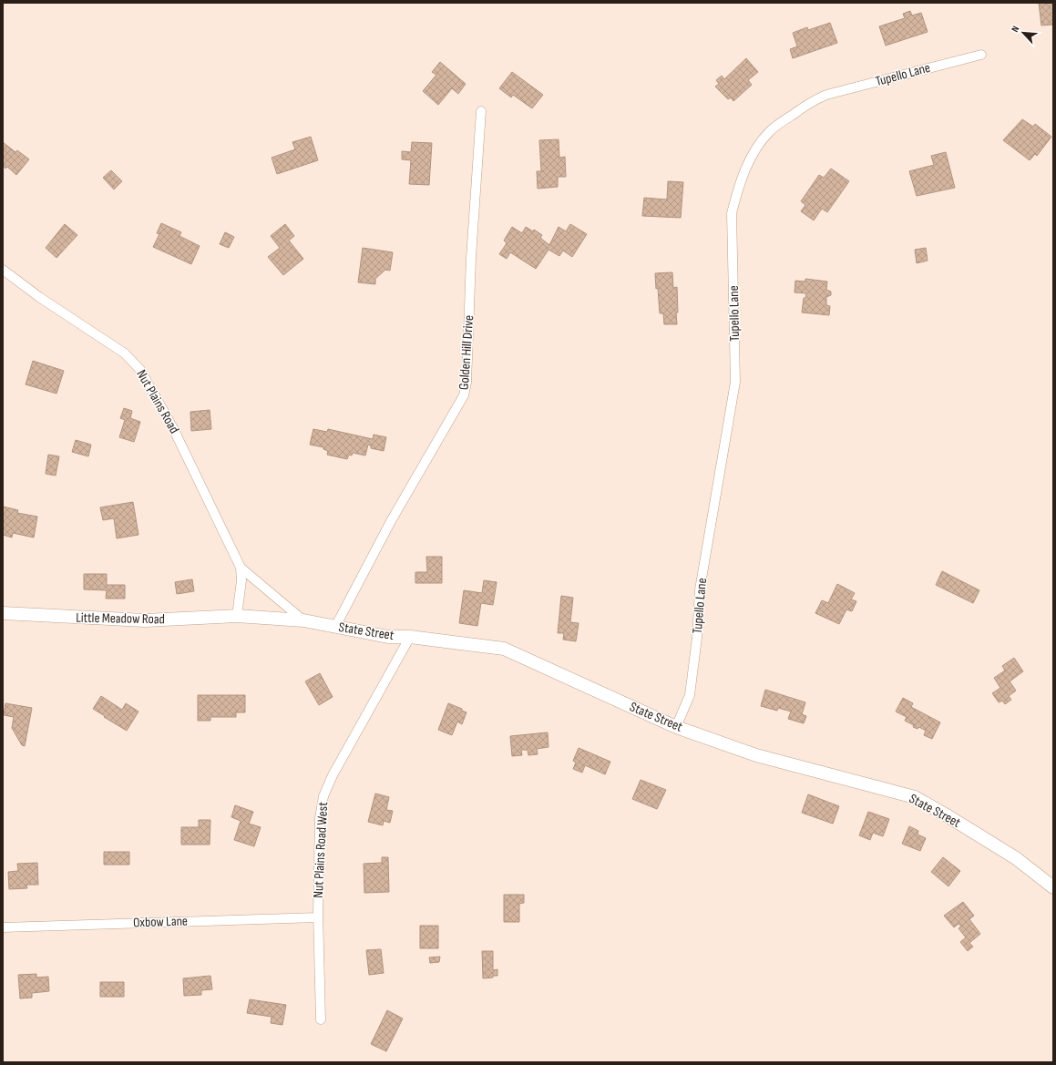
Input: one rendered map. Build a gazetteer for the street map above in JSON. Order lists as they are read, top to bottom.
{
  "streets": {
    "street": [
      "Tupello Lane",
      "Golden Hill Drive",
      "Nut Plains Road",
      "Little Meadow Road",
      "State Street",
      "Nut Plains Road West",
      "Oxbow Lane"
    ]
  },
  "crossings": [
    ["Tupello Lane", "State Street"],
    ["Golden Hill Drive", "State Street"],
    ["Nut Plains Road", "Little Meadow Road"],
    ["Nut Plains Road", "State Street"],
    ["Little Meadow Road", "State Street"],
    ["State Street", "Nut Plains Road West"],
    ["Nut Plains Road West", "Oxbow Lane"]
  ],
  "north": "top left"
}
